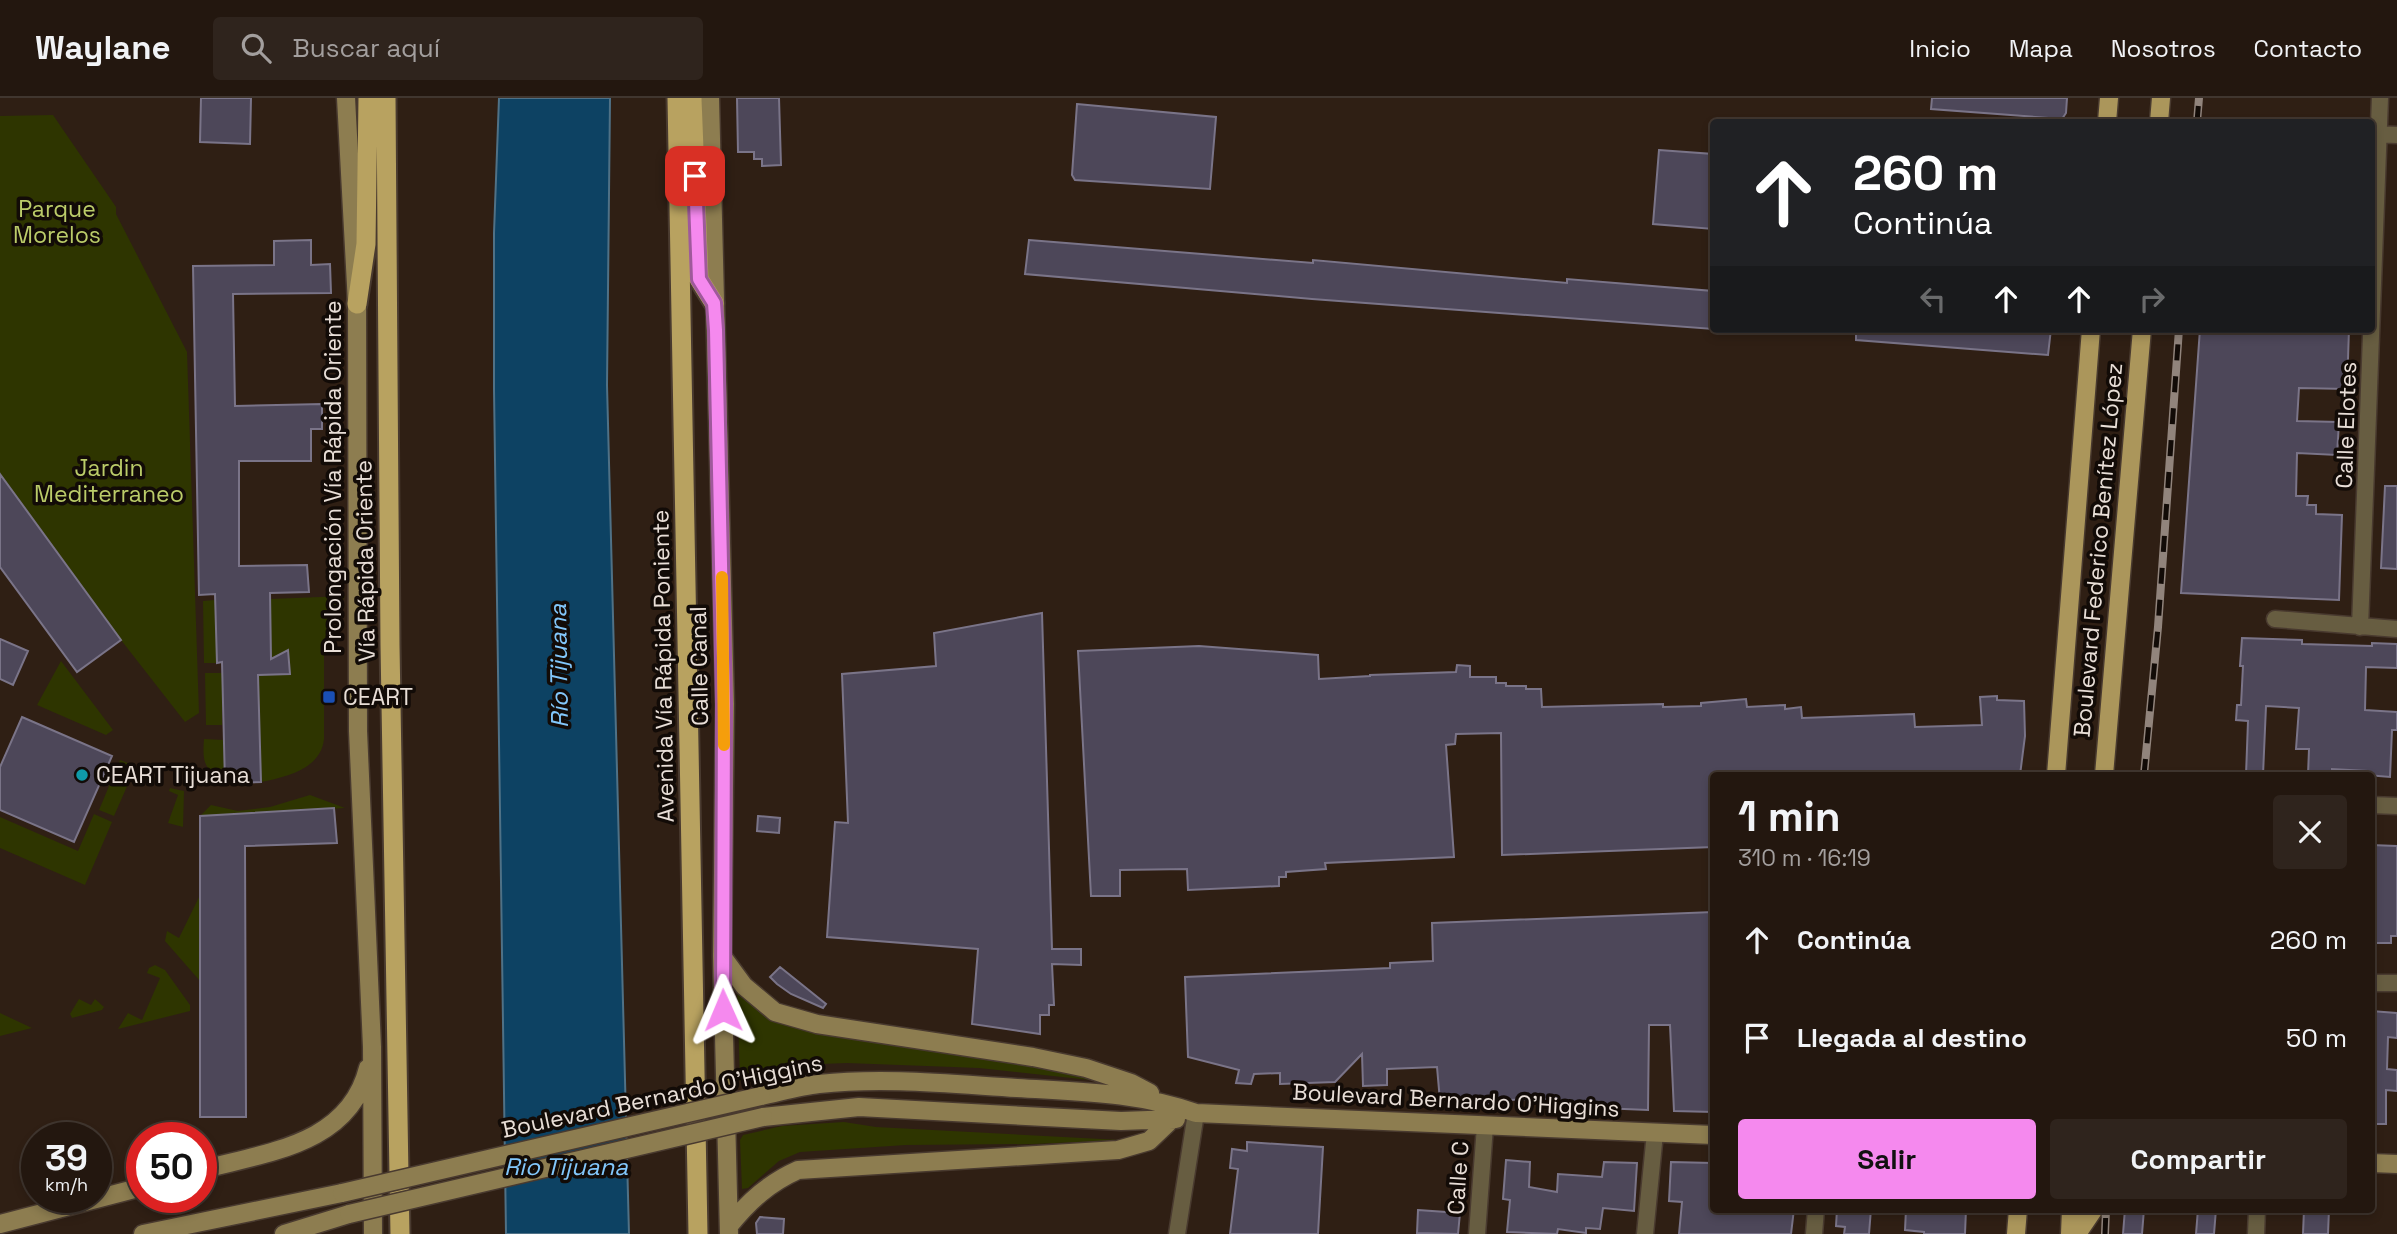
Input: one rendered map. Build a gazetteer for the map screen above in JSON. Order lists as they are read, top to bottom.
{
  "streets": {
    "highway": ["Vía Rápida Oriente", "Avenida Vía Rápida Poniente"],
    "main road": [
      "Prolongación Vía Rápida Oriente",
      "Boulevard Federico Benítez López",
      "Calle Canal",
      "Boulevard Bernardo O'Higgins"
    ],
    "street": ["Calle Elotes", "Calle C"]
  },
  "crossings": [
    ["Boulevard Bernardo O'Higgins", "Calle C"]
  ],
  "water": ["Río Tijuana", "Rio Tijuana"],
  "parks": ["Parque Morelos", "Jardin Mediterraneo"],
  "places": {
    "transit": ["CEART"],
    "other": ["CEART Tijuana"]
  },
  "page": {
    "header": "Waylane",
    "search": "Buscar aquí",
    "nav": [
      "Inicio",
      "Mapa",
      "Nosotros",
      "Contacto"
    ],
    "turn": ["260 m", "Continúa"],
    "heading": ["1 min", "310 m · 16:19"],
    "list": [
      {
        "name": "Continúa",
        "value": "260 m"
      },
      {
        "name": "Llegada al destino",
        "value": "50 m"
      }
    ],
    "buttons": ["Salir", "Compartir"],
    "speed": "39 km/h",
    "limit": "50"
  }
}
